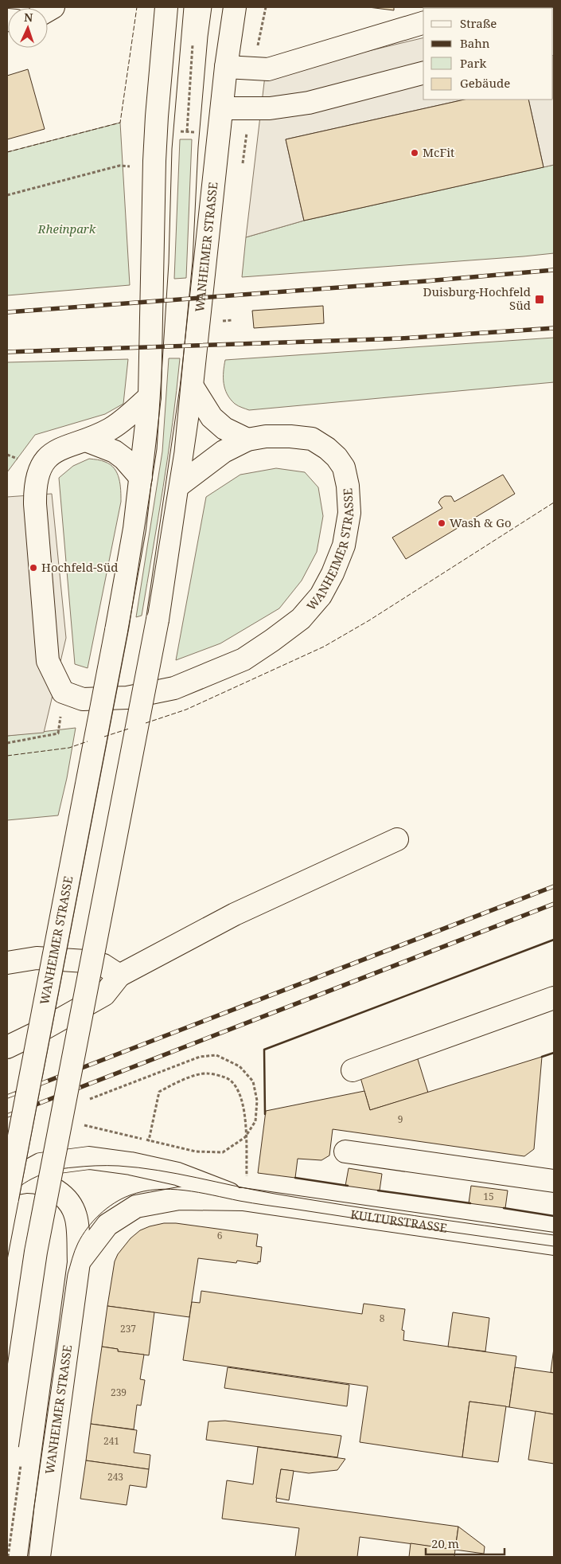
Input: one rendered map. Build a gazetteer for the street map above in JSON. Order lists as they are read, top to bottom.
{
  "streets": {
    "street": ["WANHEIMER STRASSE", "KULTURSTRASSE"]
  },
  "crossings": [
    ["WANHEIMER STRASSE", "KULTURSTRASSE"]
  ],
  "parks": ["Rheinpark"],
  "places": {
    "other": ["McFit", "Wash & Go", "Hochfeld-Süd"],
    "transit": ["Duisburg-Hochfeld Süd"]
  },
  "house_numbers": [
    "9",
    "15",
    "6",
    "8",
    "237",
    "239",
    "241",
    "243"
  ],
  "legend": [
    "Straße",
    "Bahn",
    "Park",
    "Gebäude"
  ],
  "scale_bar": "20 m",
  "north": "top"
}
